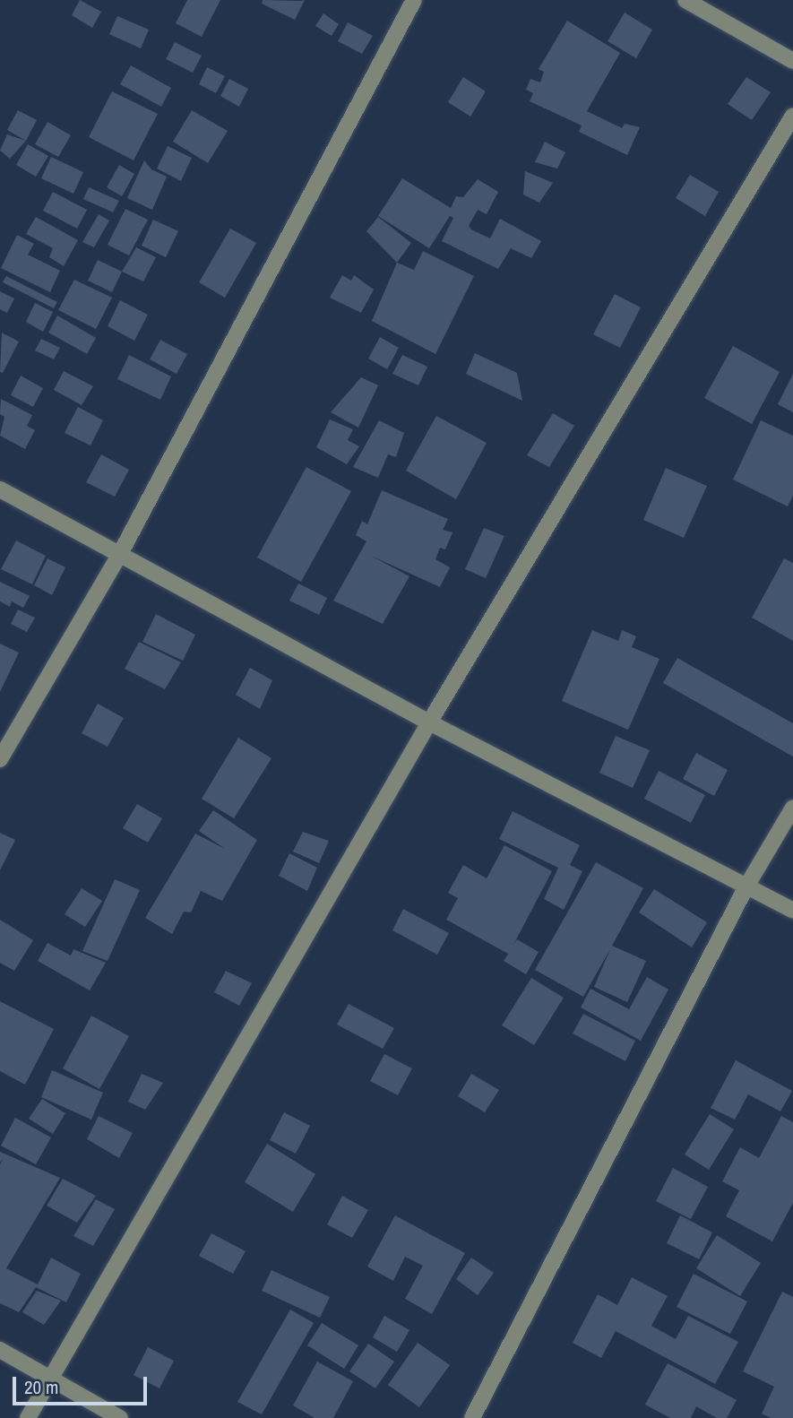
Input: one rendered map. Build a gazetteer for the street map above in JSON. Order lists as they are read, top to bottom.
{
  "scale_bar": "20 m"
}
